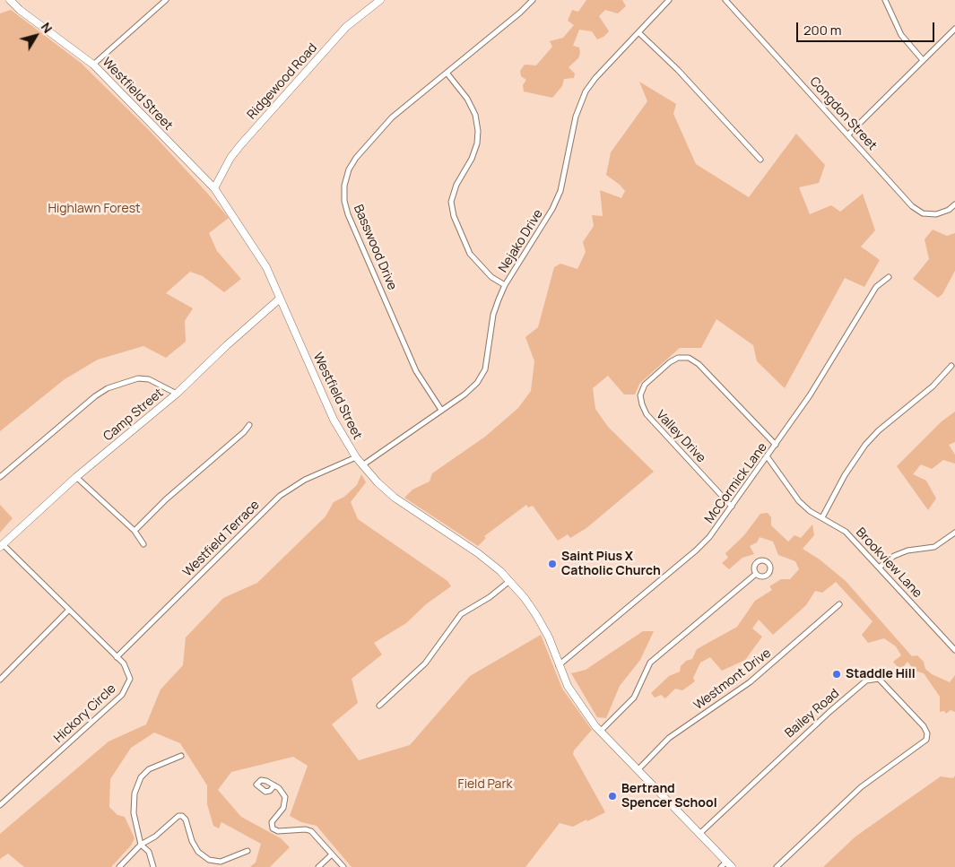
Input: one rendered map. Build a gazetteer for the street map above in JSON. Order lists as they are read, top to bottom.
{
  "streets": {
    "main road": ["Ridgewood Road", "Westfield Street", "Camp Street"],
    "street": [
      "Congdon Street",
      "Nejako Drive",
      "Basswood Drive",
      "Valley Drive",
      "McCormick Lane",
      "Westfield Terrace",
      "Brookview Lane",
      "Westmont Drive",
      "Hickory Circle",
      "Bailey Road"
    ]
  },
  "crossings": [
    ["Ridgewood Road", "Westfield Street"],
    ["Westfield Street", "Nejako Drive"],
    ["Westfield Street", "Camp Street"],
    ["Westfield Street", "McCormick Lane"],
    ["Westfield Street", "Westfield Terrace"],
    ["Westfield Street", "Westmont Drive"],
    ["Westfield Street", "Bailey Road"],
    ["Nejako Drive", "Basswood Drive"],
    ["Camp Street", "Hickory Circle"],
    ["Valley Drive", "McCormick Lane"],
    ["McCormick Lane", "Brookview Lane"],
    ["Westfield Terrace", "Hickory Circle"]
  ],
  "parks": ["Highlawn Forest", "Field Park"],
  "places": ["Saint Pius X Catholic Church", "Staddle Hill", "Bertrand Spencer School"],
  "scale_bar": "200 m",
  "north": "top right"
}
